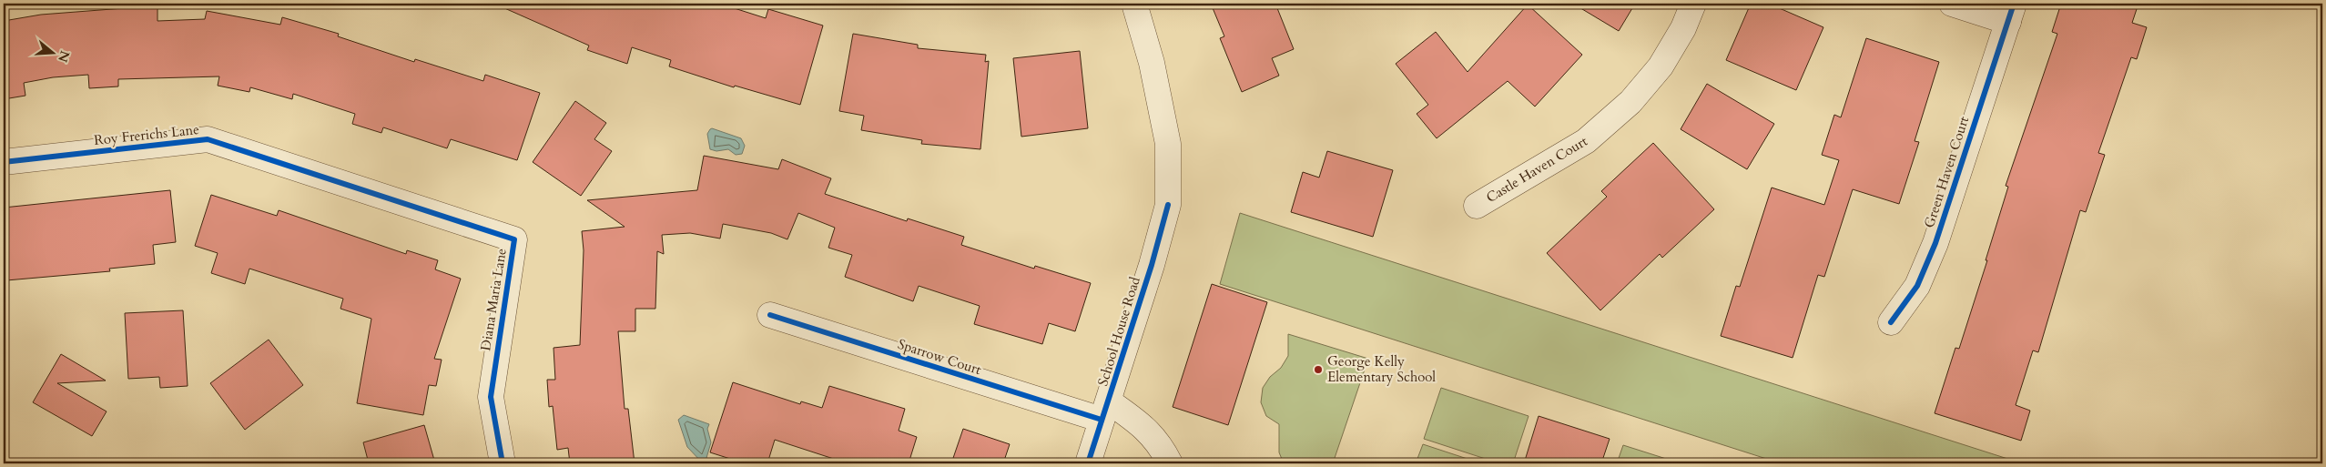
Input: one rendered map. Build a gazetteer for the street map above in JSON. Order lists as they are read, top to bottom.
{
  "streets": {
    "street": [
      "Roy Frerichs Lane",
      "Castle Haven Court",
      "Green Haven Court",
      "Diana Maria Lane",
      "School House Road",
      "Sparrow Court"
    ]
  },
  "crossings": [
    ["Roy Frerichs Lane", "Diana Maria Lane"],
    ["School House Road", "Sparrow Court"]
  ],
  "places": ["George Kelly Elementary School"],
  "north": "right"
}
